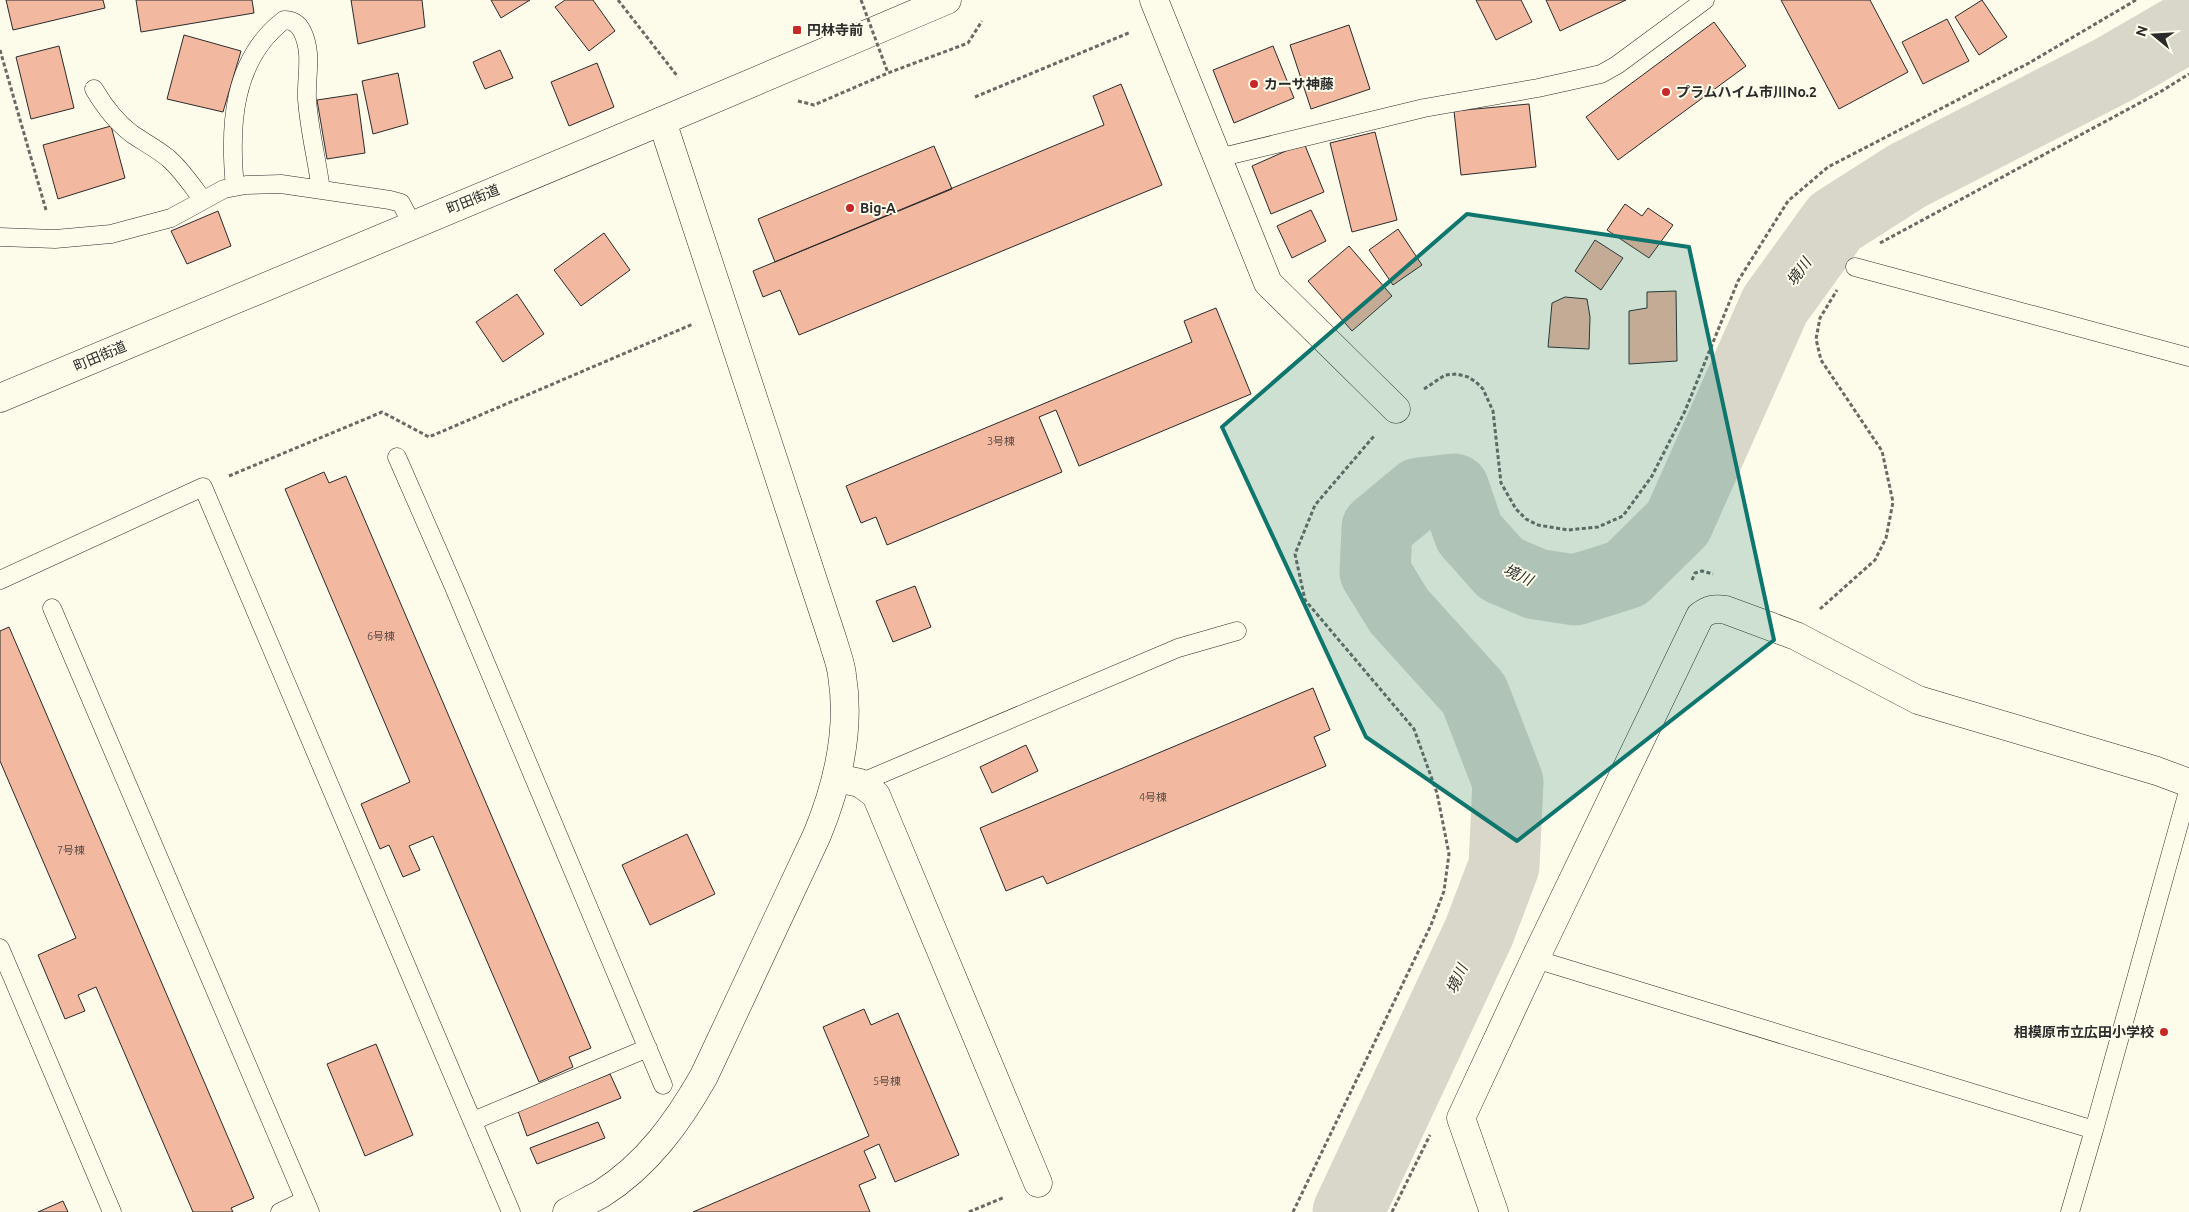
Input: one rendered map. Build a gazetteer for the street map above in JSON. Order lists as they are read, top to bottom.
{
  "streets": {
    "street": ["町田街道"]
  },
  "water": ["境川"],
  "places": {
    "transit": ["円林寺前"],
    "other": [
      "カーサ神藤",
      "プラムハイム市川No.2",
      "Big-A",
      "相模原市立広田小学校"
    ]
  },
  "house_numbers": [
    "3号棟",
    "6号棟",
    "4号棟",
    "7号棟",
    "5号棟"
  ],
  "north": "left"
}
